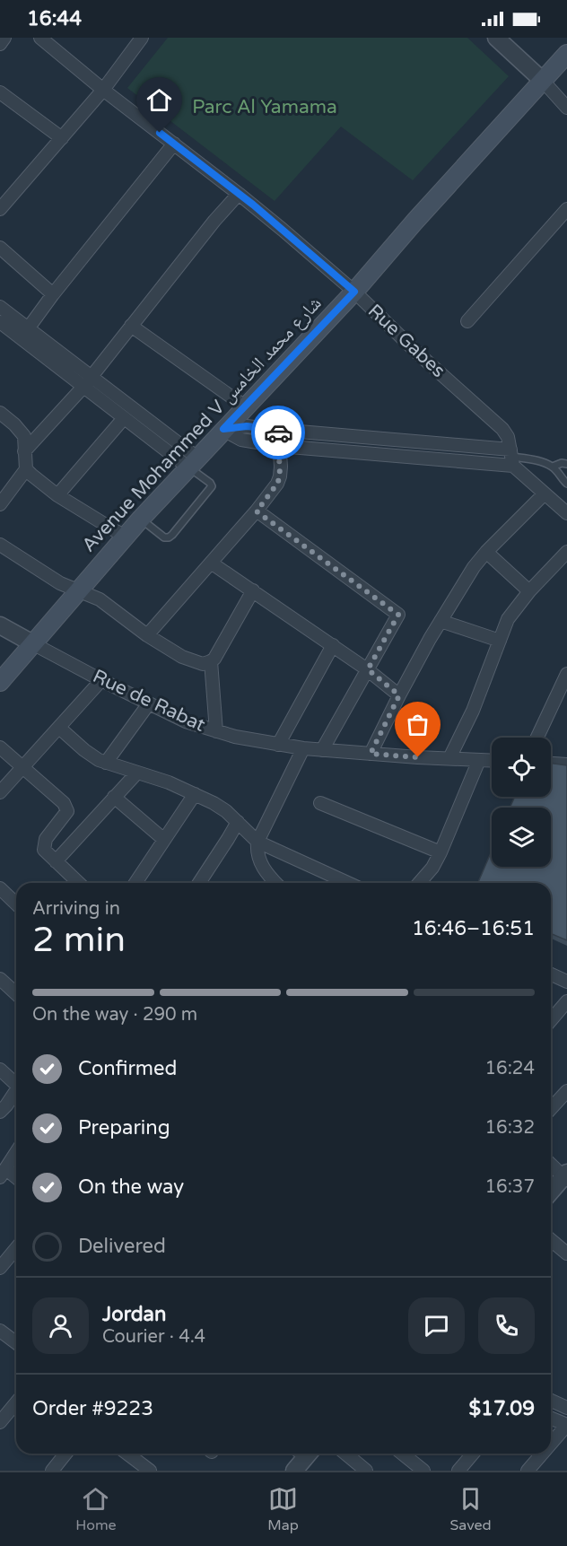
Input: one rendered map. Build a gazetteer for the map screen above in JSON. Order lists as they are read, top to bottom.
{
  "streets": {
    "main road": ["Avenue Mohammed V شارع محمد الخامس"],
    "street": ["Rue Gabes", "Rue de Rabat"]
  },
  "crossings": [
    ["Rue Gabes", "Avenue Mohammed V شارع محمد الخامس"],
    ["Avenue Mohammed V شارع محمد الخامس", "Rue de Rabat"]
  ],
  "parks": ["Parc Al Yamama"],
  "page": {
    "status": "16:44",
    "heading": ["2 min", "Arriving in", "16:46–16:51"],
    "panel": [
      "Jordan",
      "Courier · 4.4",
      "Order #9223",
      "$17.09"
    ],
    "bar": "On the way · 290 m",
    "list": [
      ["Confirmed", "16:24"],
      ["Preparing", "16:32"],
      ["On the way", "16:37"],
      "Delivered"
    ],
    "tabs": ["Home", "Map", "Saved"]
  }
}
